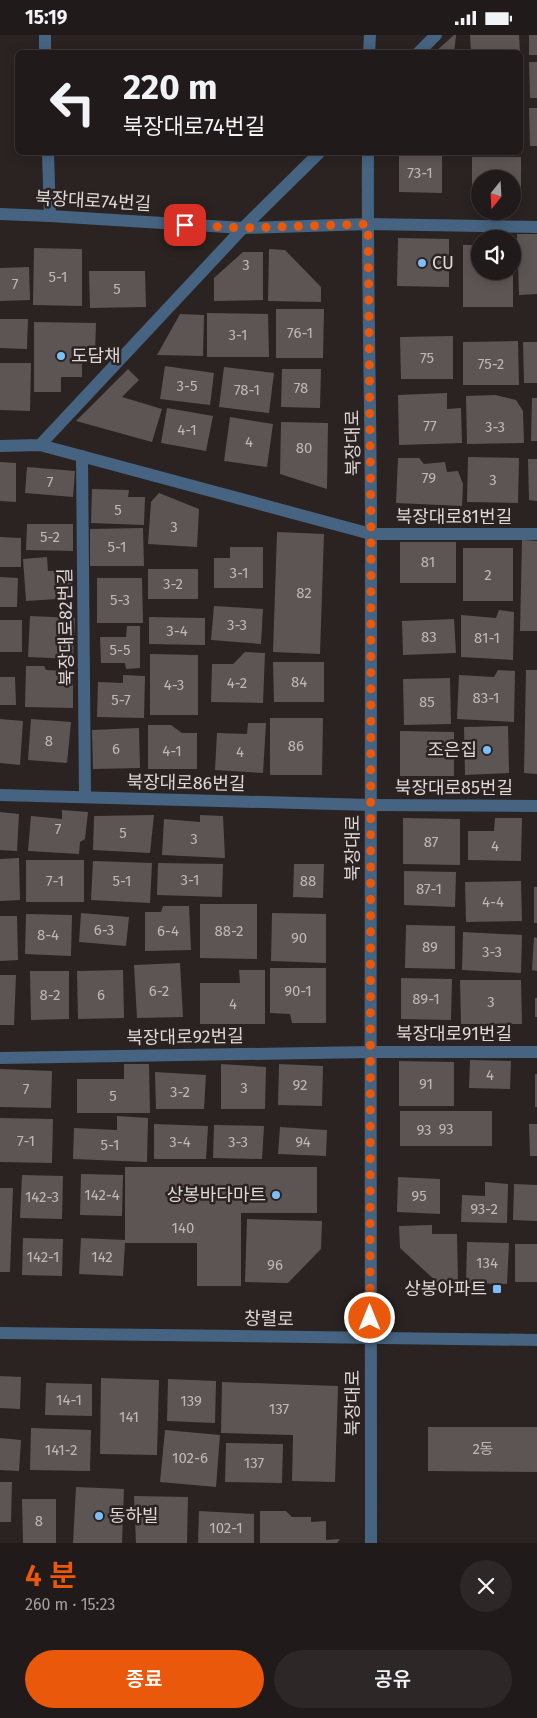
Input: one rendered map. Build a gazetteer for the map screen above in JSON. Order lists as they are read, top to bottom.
{
  "streets": {
    "street": [
      "북장대로74번길",
      "북장대로",
      "북장대로81번길",
      "북장대로82번길",
      "북장대로86번길",
      "북장대로85번길",
      "북장대로91번길",
      "북장대로92번길",
      "창렬로"
    ]
  },
  "crossings": [
    ["북장대로74번길", "북장대로"],
    ["북장대로", "북장대로81번길"],
    ["북장대로", "북장대로86번길"],
    ["북장대로", "북장대로85번길"],
    ["북장대로", "북장대로91번길"],
    ["북장대로", "북장대로92번길"],
    ["북장대로", "창렬로"],
    ["북장대로82번길", "북장대로86번길"],
    ["북장대로86번길", "북장대로85번길"],
    ["북장대로91번길", "북장대로92번길"]
  ],
  "places": {
    "other": [
      "CU",
      "도담채",
      "조은집",
      "상봉바다마트",
      "동하빌"
    ],
    "transit": ["상봉아파트"]
  },
  "house_numbers": [
    "73-1",
    "3",
    "5-1",
    "7",
    "5",
    "76-1",
    "3-1",
    "75",
    "75-2",
    "3-5",
    "78",
    "78-1",
    "77",
    "3-3",
    "4-1",
    "4",
    "80",
    "79",
    "3",
    "7",
    "5",
    "3",
    "5-2",
    "5-1",
    "81",
    "3-1",
    "2",
    "3-2",
    "82",
    "5-3",
    "3-3",
    "3-4",
    "83",
    "81-1",
    "5-5",
    "84",
    "4-2",
    "4-3",
    "83-1",
    "5-7",
    "85",
    "8",
    "86",
    "6",
    "4-1",
    "4",
    "7",
    "5",
    "3",
    "87",
    "4",
    "3-1",
    "7-1",
    "5-1",
    "88",
    "87-1",
    "4-4",
    "6-3",
    "6-4",
    "88-2",
    "8-4",
    "90",
    "89",
    "3-3",
    "6-2",
    "90-1",
    "8-2",
    "6",
    "89-1",
    "3",
    "4",
    "4",
    "91",
    "92",
    "3",
    "7",
    "3-2",
    "5",
    "93",
    "93",
    "7-1",
    "3-4",
    "3-3",
    "94",
    "5-1",
    "142-4",
    "95",
    "142-3",
    "93-2",
    "140",
    "142-1",
    "142",
    "134",
    "96",
    "14-1",
    "139",
    "137",
    "141",
    "2동",
    "141-2",
    "102-6",
    "137",
    "8",
    "102-1"
  ],
  "north": "bottom",
  "page": {
    "status": "15:19",
    "turn": ["220 m", "북장대로74번길"],
    "heading": ["4 분", "260 m · 15:23"],
    "buttons": ["종료", "공유"]
  }
}
